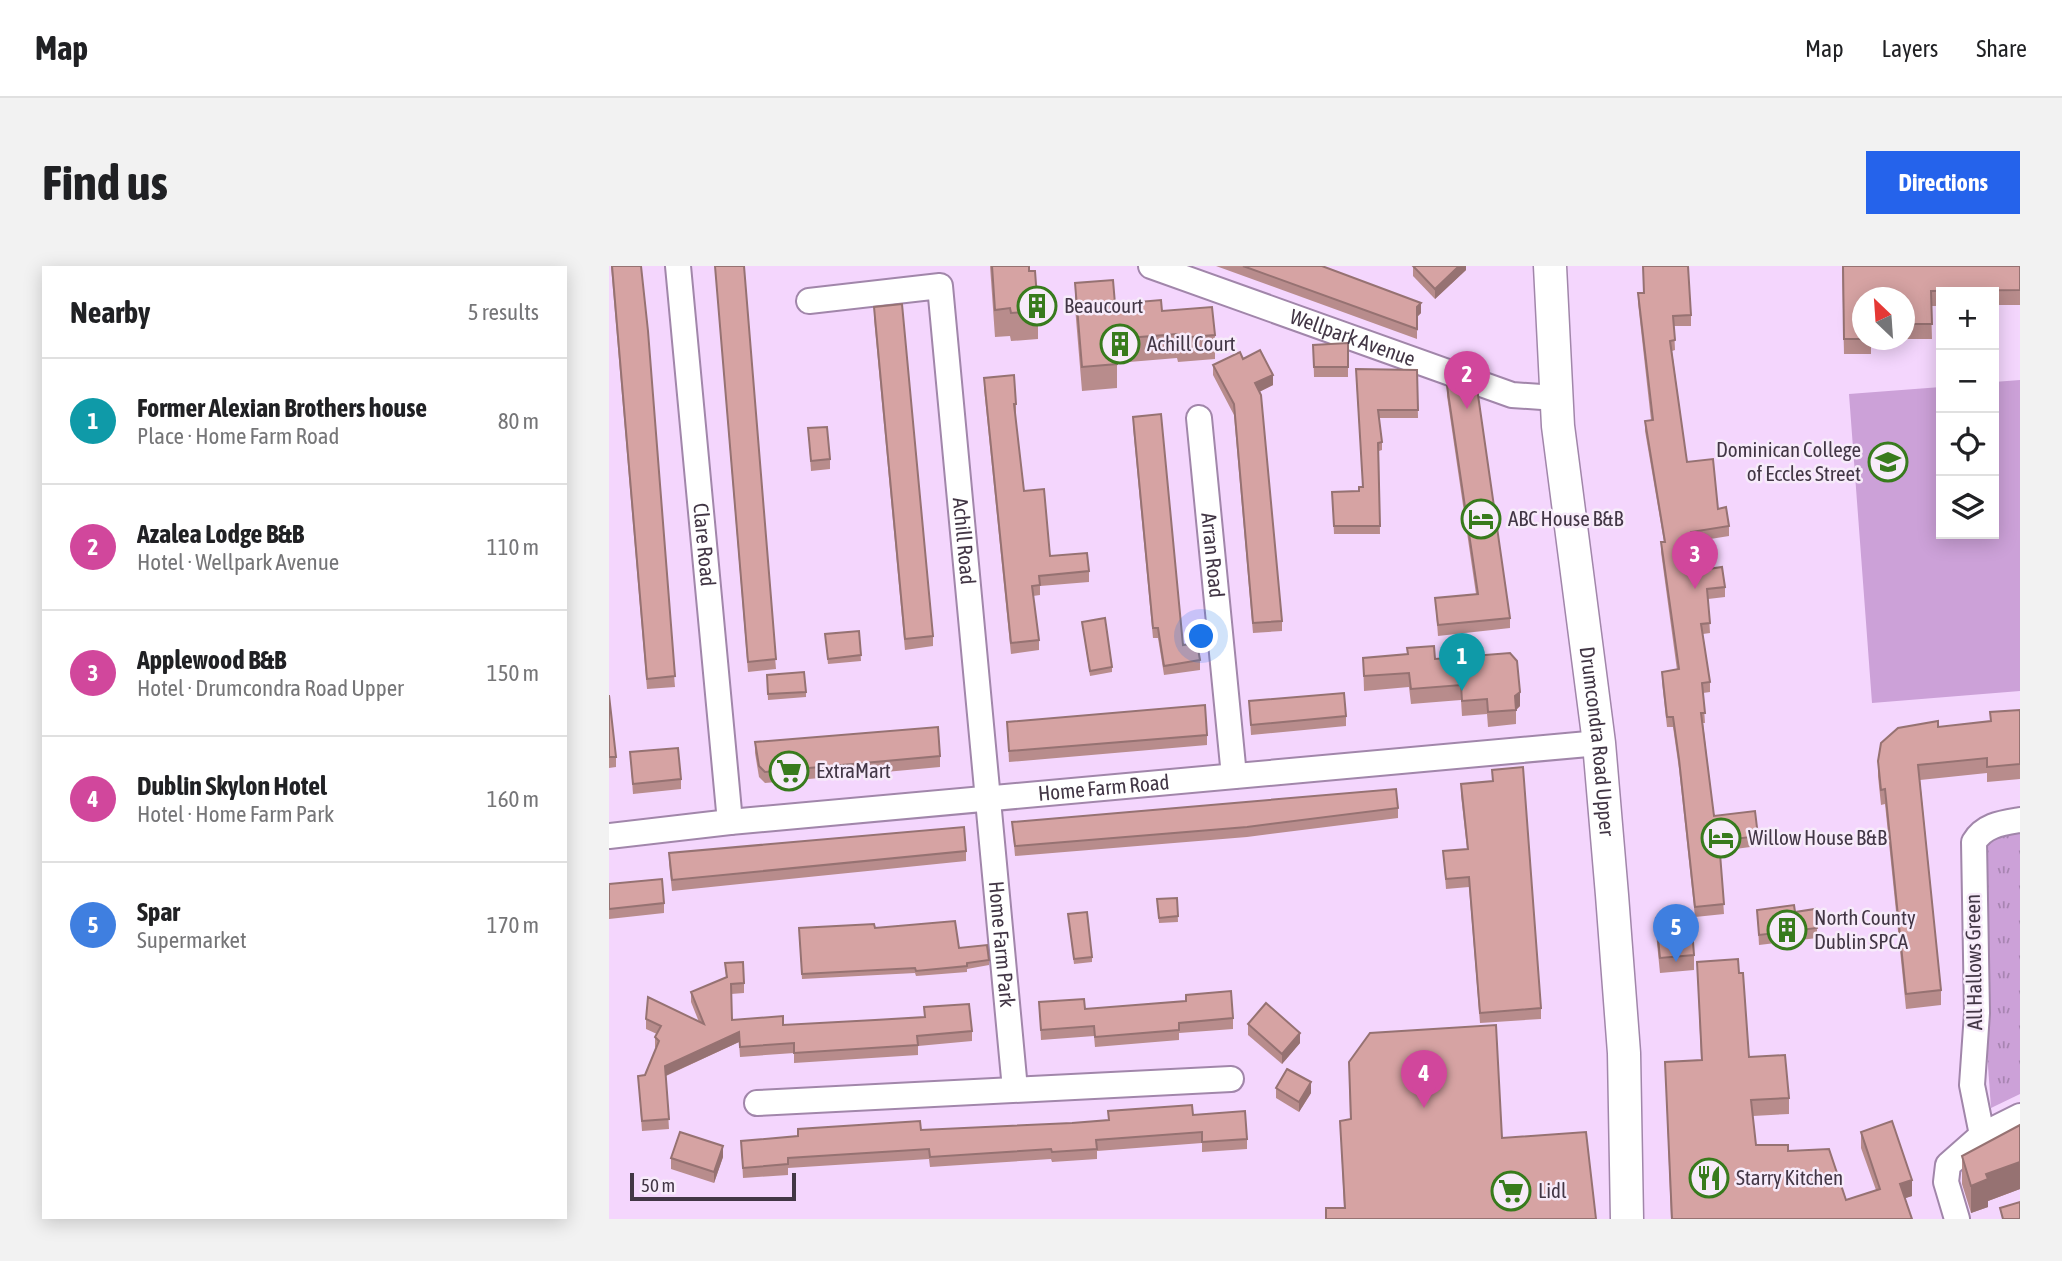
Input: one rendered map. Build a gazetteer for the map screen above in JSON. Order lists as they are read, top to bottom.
{
  "streets": {
    "main road": ["Drumcondra Road Upper"],
    "street": [
      "Wellpark Avenue",
      "Achill Road",
      "Clare Road",
      "Arran Road",
      "Home Farm Road",
      "Home Farm Park",
      "All Hallows Green"
    ]
  },
  "crossings": [
    ["Wellpark Avenue", "Drumcondra Road Upper"],
    ["Achill Road", "Home Farm Road"],
    ["Achill Road", "Home Farm Park"],
    ["Clare Road", "Home Farm Road"],
    ["Arran Road", "Home Farm Road"],
    ["Drumcondra Road Upper", "Home Farm Road"],
    ["Home Farm Road", "Home Farm Park"]
  ],
  "places": {
    "building": ["Beaucourt", "Achill Court", "North County Dublin SPCA"],
    "school or university": ["Dominican College of Eccles Street"],
    "hotel": ["ABC House B&B", "Willow House B&B"],
    "supermarket": ["ExtraMart", "Lidl"],
    "restaurant": ["Starry Kitchen"]
  },
  "scale_bar": "50 m",
  "north": "top left",
  "page": {
    "header": "Map",
    "nav": ["Map", "Layers", "Share"],
    "buttons": "Directions",
    "title": "Find us",
    "heading": ["Nearby", "5 results"],
    "map_buttons": ["+", "−"],
    "pins": [
      "2",
      "3",
      "1",
      "5",
      "4"
    ],
    "list": [
      {
        "mark": "1",
        "name": "Former Alexian Brothers house",
        "note": "Place · Home Farm Road",
        "value": "80 m"
      },
      {
        "mark": "2",
        "name": "Azalea Lodge B&B",
        "note": "Hotel · Wellpark Avenue",
        "value": "110 m"
      },
      {
        "mark": "3",
        "name": "Applewood B&B",
        "note": "Hotel · Drumcondra Road Upper",
        "value": "150 m"
      },
      {
        "mark": "4",
        "name": "Dublin Skylon Hotel",
        "note": "Hotel · Home Farm Park",
        "value": "160 m"
      },
      {
        "mark": "5",
        "name": "Spar",
        "note": "Supermarket",
        "value": "170 m"
      }
    ],
    "scale": "50 m"
  }
}
